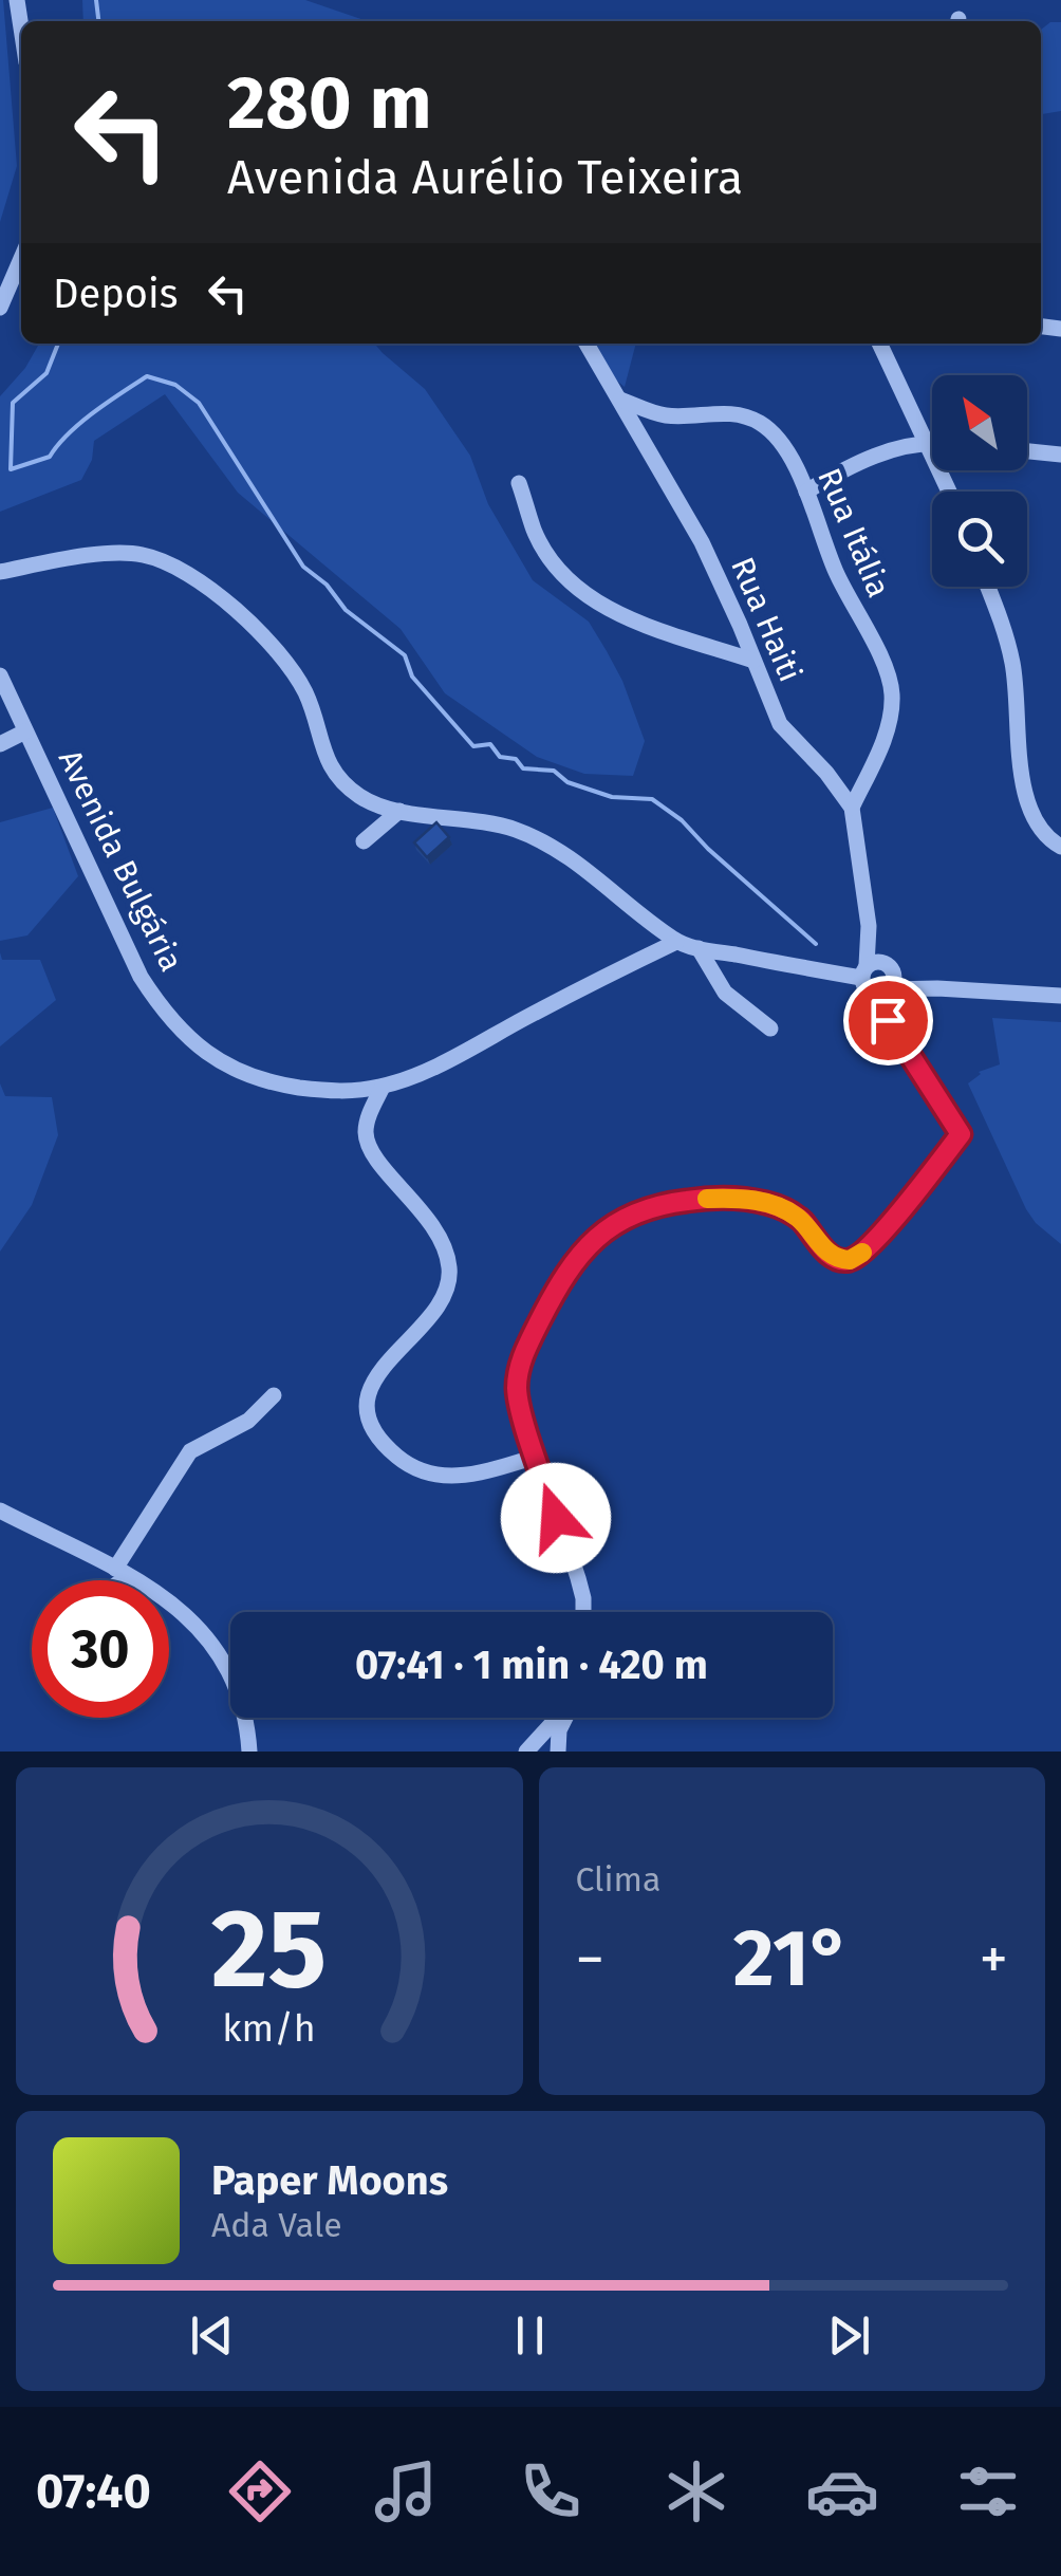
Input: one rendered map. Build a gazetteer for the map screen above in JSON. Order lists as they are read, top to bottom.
{
  "streets": {
    "street": ["Rua Itália", "Rua Haiti", "Avenida Bulgária"]
  },
  "crossings": [
    ["Rua Itália", "Rua Haiti"]
  ],
  "north": "top left",
  "page": {
    "turn": ["280 m", "Avenida Aurélio Teixeira"],
    "then": "Depois",
    "limit": "30",
    "trip": "07:41 · 1 min · 420 m",
    "tile": "Clima",
    "heat": ["−", "21°", "+"],
    "song": ["Paper Moons", "Ada Vale"],
    "tabs": "07:40",
    "gauge": ["25", "km/h"]
  }
}
